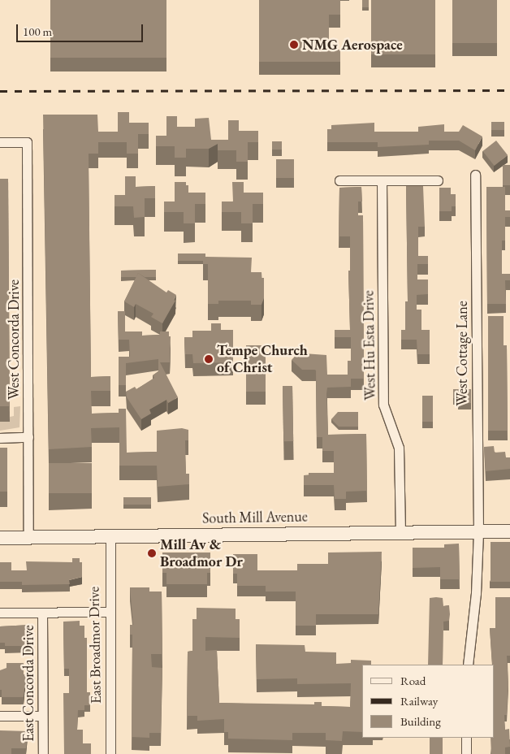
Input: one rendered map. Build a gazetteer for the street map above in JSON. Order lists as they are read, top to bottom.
{
  "streets": {
    "main road": ["South Mill Avenue"],
    "street": [
      "West Concorda Drive",
      "West Hu Esta Drive",
      "West Cottage Lane",
      "East Broadmor Drive",
      "East Concorda Drive"
    ]
  },
  "crossings": [
    ["West Concorda Drive", "South Mill Avenue"],
    ["West Hu Esta Drive", "South Mill Avenue"],
    ["West Cottage Lane", "South Mill Avenue"],
    ["South Mill Avenue", "East Broadmor Drive"]
  ],
  "places": ["NMG Aerospace", "Tempe Church of Christ", "Mill Av & Broadmor Dr"],
  "legend": ["Road", "Railway", "Building"],
  "scale_bar": "100 m"
}
